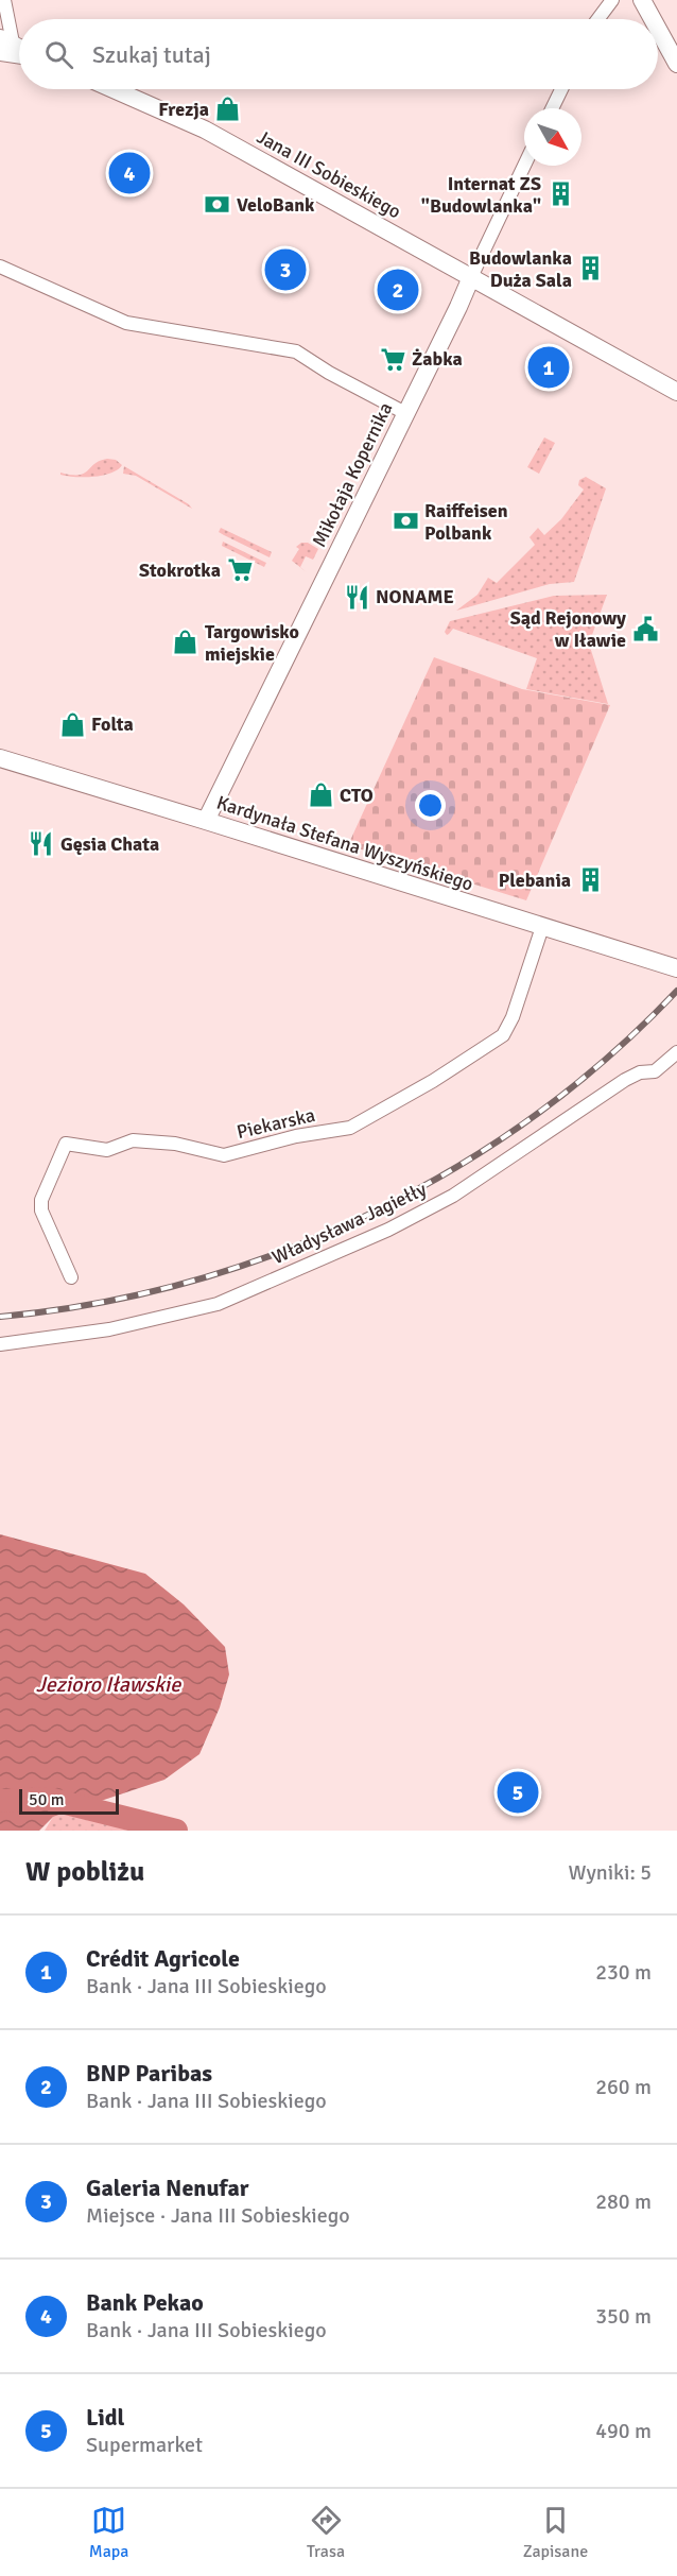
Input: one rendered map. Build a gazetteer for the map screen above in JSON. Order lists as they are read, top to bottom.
{
  "streets": {
    "street": [
      "Jana III Sobieskiego",
      "Mikołaja Kopernika",
      "Kardynała Stefana Wyszyńskiego",
      "Piekarska",
      "Władysława Jagiełły"
    ]
  },
  "crossings": [
    ["Jana III Sobieskiego", "Mikołaja Kopernika"],
    ["Mikołaja Kopernika", "Kardynała Stefana Wyszyńskiego"],
    ["Kardynała Stefana Wyszyńskiego", "Piekarska"]
  ],
  "water": ["Jezioro Iławskie"],
  "places": {
    "shop": [
      "Frezja",
      "Targowisko miejskie",
      "Folta",
      "CTO"
    ],
    "building": ["Internat ZS \"Budowlanka\"", "Budowlanka Duża Sala", "Plebania"],
    "bank": ["VeloBank", "Raiffeisen Polbank"],
    "supermarket": ["Żabka", "Stokrotka"],
    "restaurant": ["NONAME", "Gęsia Chata"],
    "public building": ["Sąd Rejonowy w Iławie"]
  },
  "scale_bar": "50 m",
  "north": "bottom right",
  "page": {
    "search": "Szukaj tutaj",
    "pins": [
      "4",
      "3",
      "2",
      "1",
      "5"
    ],
    "scale": "50 m",
    "heading": ["W pobliżu", "Wyniki: 5"],
    "list": [
      {
        "mark": "1",
        "name": "Crédit Agricole",
        "note": "Bank · Jana III Sobieskiego",
        "value": "230 m"
      },
      {
        "mark": "2",
        "name": "BNP Paribas",
        "note": "Bank · Jana III Sobieskiego",
        "value": "260 m"
      },
      {
        "mark": "3",
        "name": "Galeria Nenufar",
        "note": "Miejsce · Jana III Sobieskiego",
        "value": "280 m"
      },
      {
        "mark": "4",
        "name": "Bank Pekao",
        "note": "Bank · Jana III Sobieskiego",
        "value": "350 m"
      },
      {
        "mark": "5",
        "name": "Lidl",
        "note": "Supermarket",
        "value": "490 m"
      }
    ],
    "nav": ["Mapa", "Trasa", "Zapisane"]
  }
}
